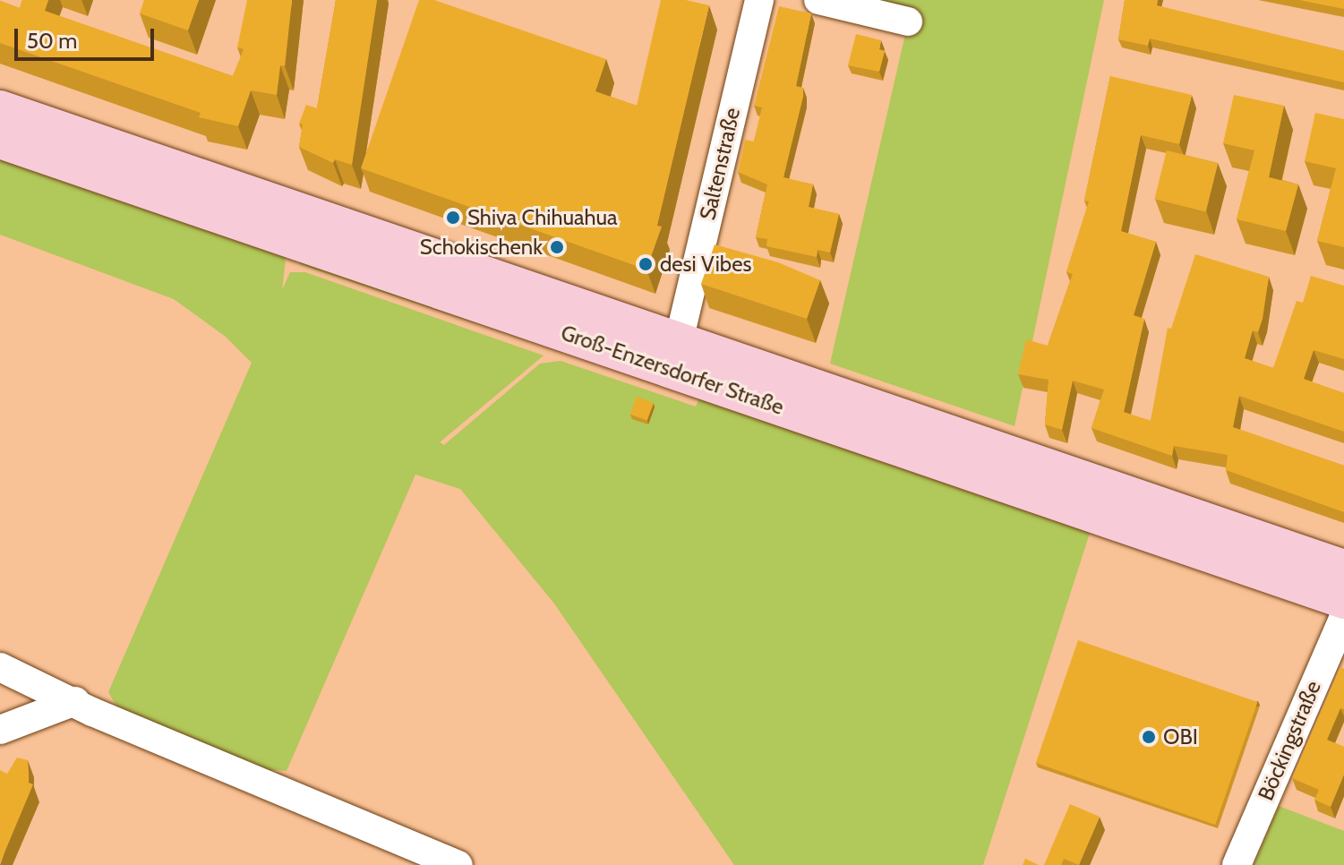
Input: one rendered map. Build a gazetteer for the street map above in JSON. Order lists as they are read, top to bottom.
{
  "streets": {
    "main road": ["Groß-Enzersdorfer Straße"],
    "street": ["Saltenstraße", "Böckingstraße"]
  },
  "crossings": [
    ["Saltenstraße", "Groß-Enzersdorfer Straße"]
  ],
  "places": [
    "Shiva Chihuahua",
    "Schokischenk",
    "desi Vibes",
    "OBI"
  ],
  "scale_bar": "50 m"
}
